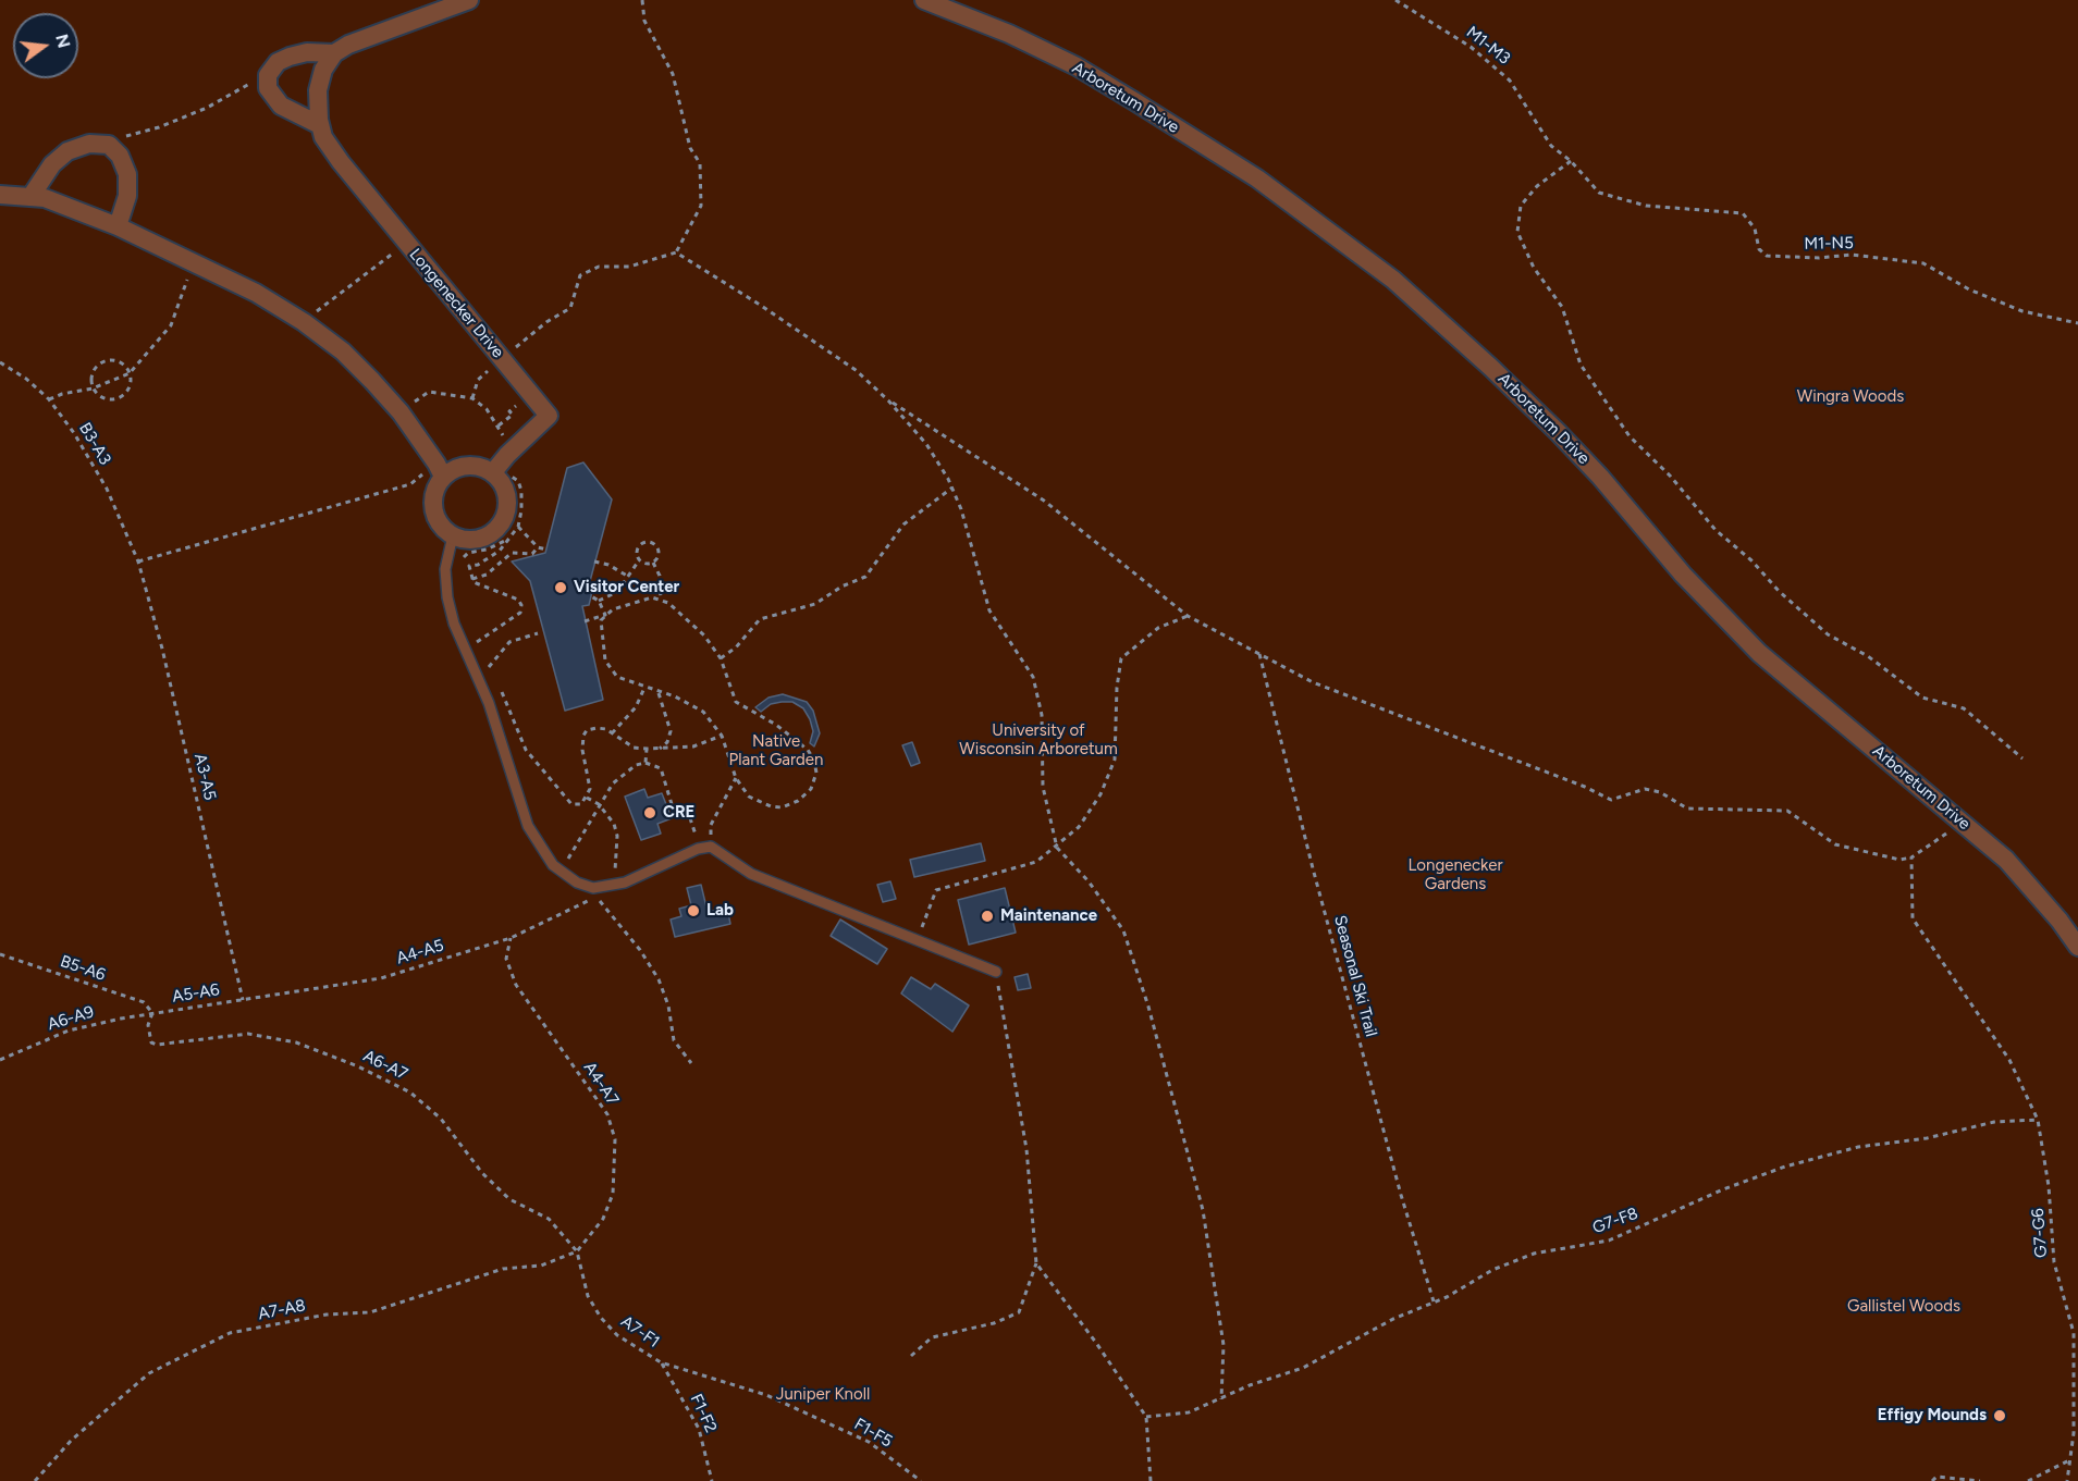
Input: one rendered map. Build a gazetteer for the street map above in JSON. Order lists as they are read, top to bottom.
{
  "streets": {
    "street": ["Arboretum Drive", "Longenecker Drive"],
    "path": [
      "M1-M3",
      "M1-N5",
      "B3-A3",
      "A3-A5",
      "A4-A5",
      "B5-A6",
      "Seasonal Ski Trail",
      "A5-A6",
      "A6-A9",
      "A6-A7",
      "A4-A7",
      "G7-F8",
      "G7-G6",
      "A7-A8",
      "A7-F1",
      "F1-F2",
      "F1-F5"
    ]
  },
  "crossings": [
    ["M1-M3", "M1-N5"],
    ["B3-A3", "A3-A5"],
    ["A3-A5", "A4-A5"],
    ["A3-A5", "A5-A6"],
    ["A4-A5", "A5-A6"],
    ["A4-A5", "A4-A7"],
    ["B5-A6", "A5-A6"],
    ["B5-A6", "A6-A9"],
    ["B5-A6", "A6-A7"],
    ["Seasonal Ski Trail", "G7-F8"],
    ["A5-A6", "A6-A9"],
    ["A5-A6", "A6-A7"],
    ["A6-A9", "A6-A7"],
    ["A6-A7", "A4-A7"],
    ["A6-A7", "A7-A8"],
    ["A6-A7", "A7-F1"],
    ["A4-A7", "A7-A8"],
    ["A4-A7", "A7-F1"],
    ["G7-F8", "G7-G6"],
    ["A7-A8", "A7-F1"],
    ["A7-F1", "F1-F2"],
    ["A7-F1", "F1-F5"],
    ["F1-F2", "F1-F5"]
  ],
  "parks": [
    "Wingra Woods",
    "University of Wisconsin Arboretum",
    "Native Plant Garden",
    "Longenecker Gardens",
    "Gallistel Woods",
    "Juniper Knoll"
  ],
  "places": [
    "Visitor Center",
    "CRE",
    "Lab",
    "Maintenance",
    "Effigy Mounds"
  ],
  "north": "right"
}
